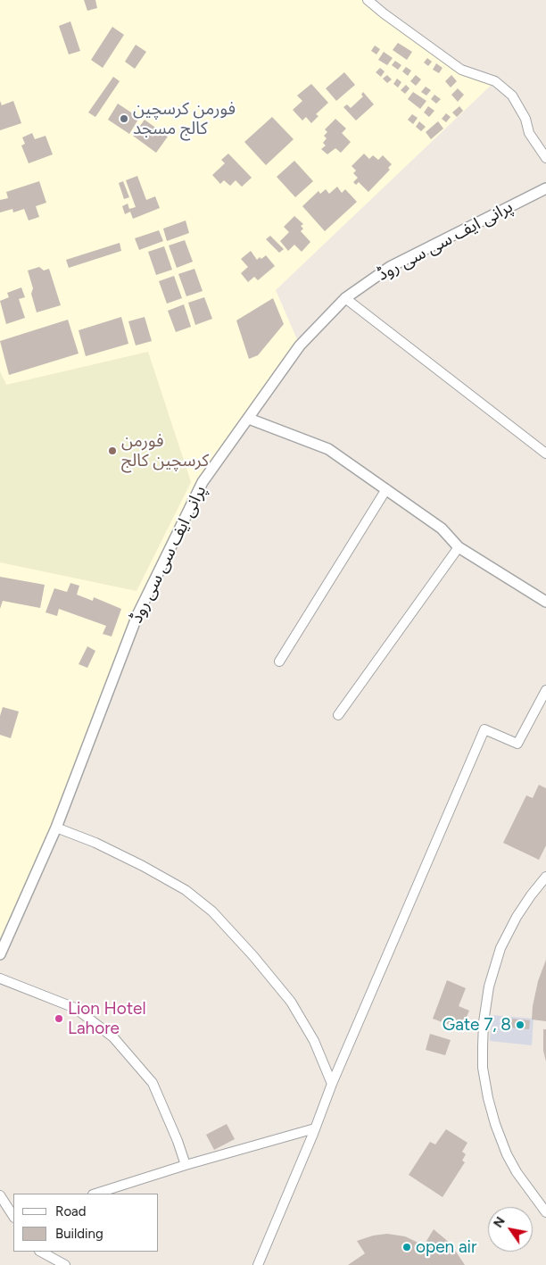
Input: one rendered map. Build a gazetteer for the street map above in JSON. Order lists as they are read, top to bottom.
{
  "streets": {
    "street": ["پرانی ایف سی سی روڈ"]
  },
  "places": [
    "فورمن کرسچین کالج مسجد",
    "فورمن کرسچین کالج",
    "Lion Hotel Lahore",
    "Gate 7, 8",
    "open air"
  ],
  "legend": ["Road", "Building"],
  "north": "top left"
}
